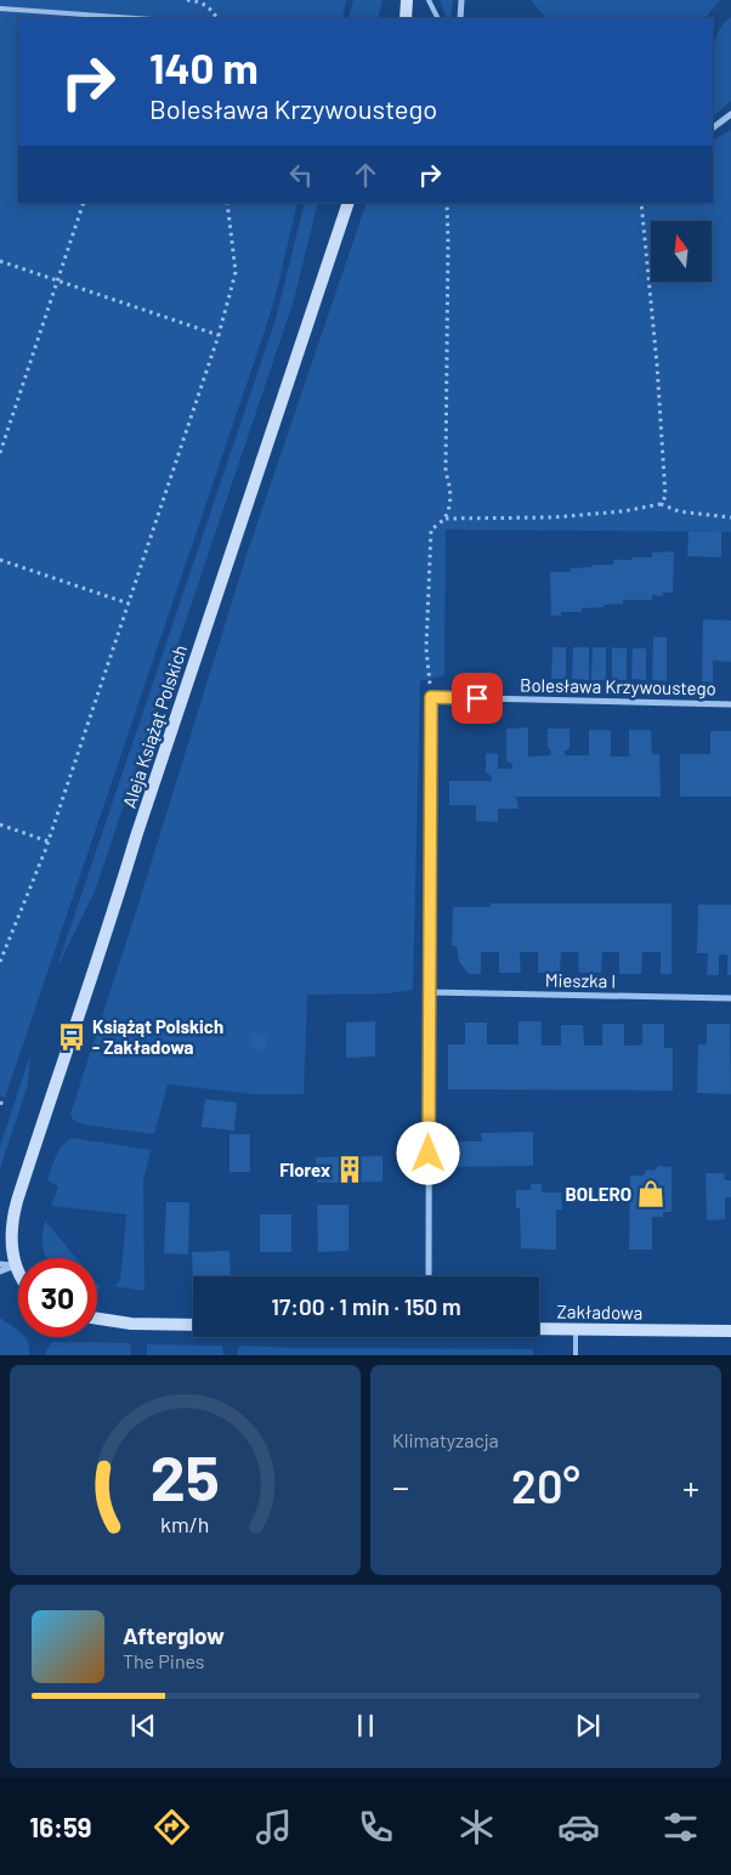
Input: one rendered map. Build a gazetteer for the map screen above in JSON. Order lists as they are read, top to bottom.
{
  "streets": {
    "street": [
      "Bolesława Krzywoustego",
      "Aleja Książąt Polskich",
      "Mieszka I",
      "Zakładowa"
    ]
  },
  "places": {
    "bus stop": ["Książąt Polskich - Zakładowa"],
    "building": ["Florex"],
    "shop": ["BOLERO"]
  },
  "north": "top",
  "page": {
    "turn": ["140 m", "Bolesława Krzywoustego"],
    "limit": "30",
    "trip": "17:00 · 1 min · 150 m",
    "tile": "Klimatyzacja",
    "heat": ["−", "20°", "+"],
    "song": ["Afterglow", "The Pines"],
    "tabs": "16:59",
    "gauge": ["25", "km/h"]
  }
}
